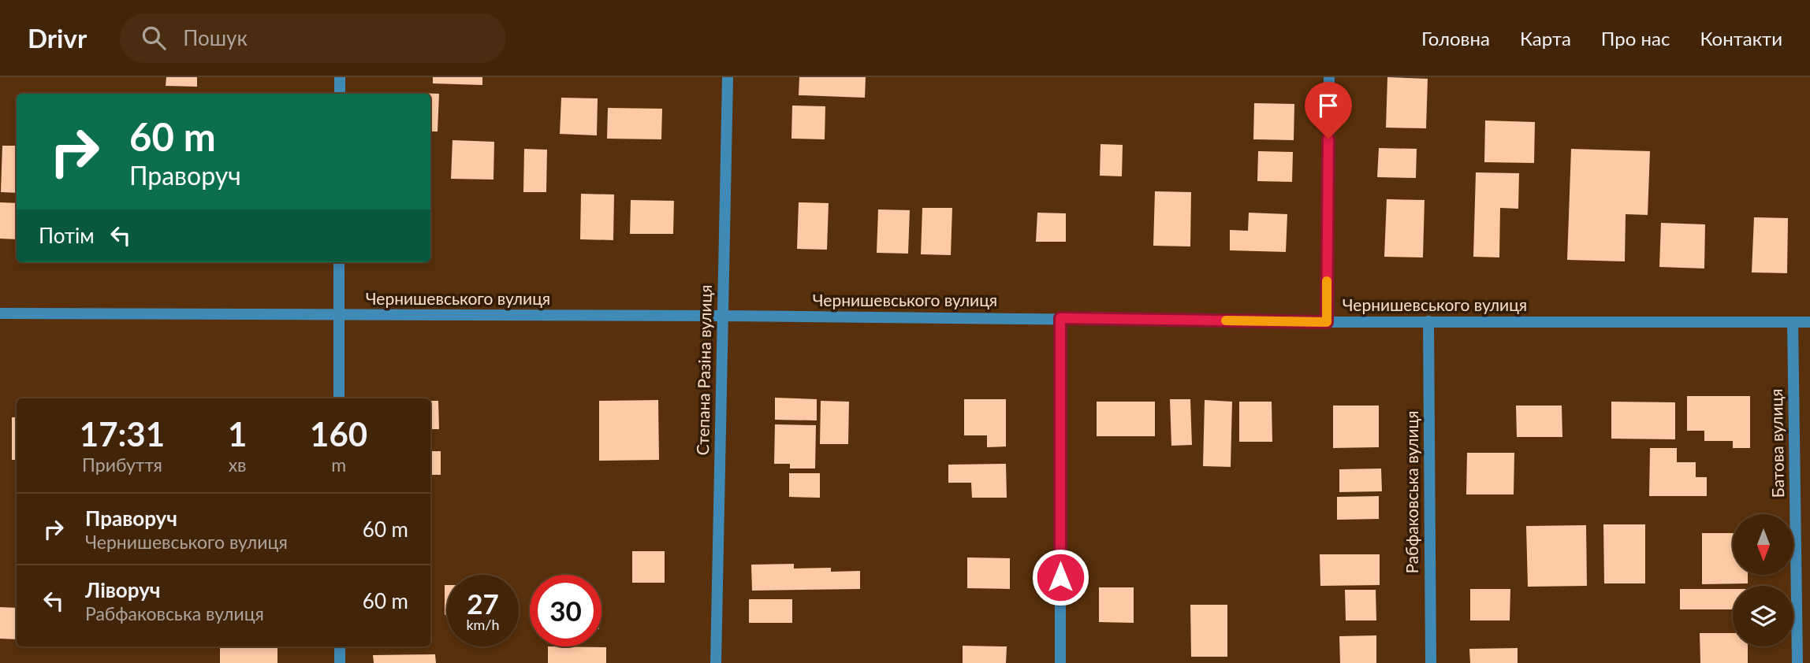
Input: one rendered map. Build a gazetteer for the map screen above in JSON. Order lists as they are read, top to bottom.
{
  "streets": {
    "street": [
      "Чернишевського вулиця",
      "Степана Разіна вулиця",
      "Батова вулиця",
      "Рабфаковська вулиця"
    ]
  },
  "crossings": [
    ["Чернишевського вулиця", "Степана Разіна вулиця"],
    ["Чернишевського вулиця", "Батова вулиця"],
    ["Чернишевського вулиця", "Рабфаковська вулиця"]
  ],
  "north": "bottom",
  "page": {
    "header": "Drivr",
    "search": "Пошук",
    "nav": [
      "Головна",
      "Карта",
      "Про нас",
      "Контакти"
    ],
    "turn": ["60 m", "Праворуч"],
    "then": "Потім",
    "eta": [
      "17:31",
      "Прибуття",
      "1",
      "хв",
      "160",
      "m"
    ],
    "list": [
      {
        "name": "Праворуч",
        "note": "Чернишевського вулиця",
        "value": "60 m"
      },
      {
        "name": "Ліворуч",
        "note": "Рабфаковська вулиця",
        "value": "60 m"
      }
    ],
    "speed": "27 km/h",
    "limit": "30"
  }
}
